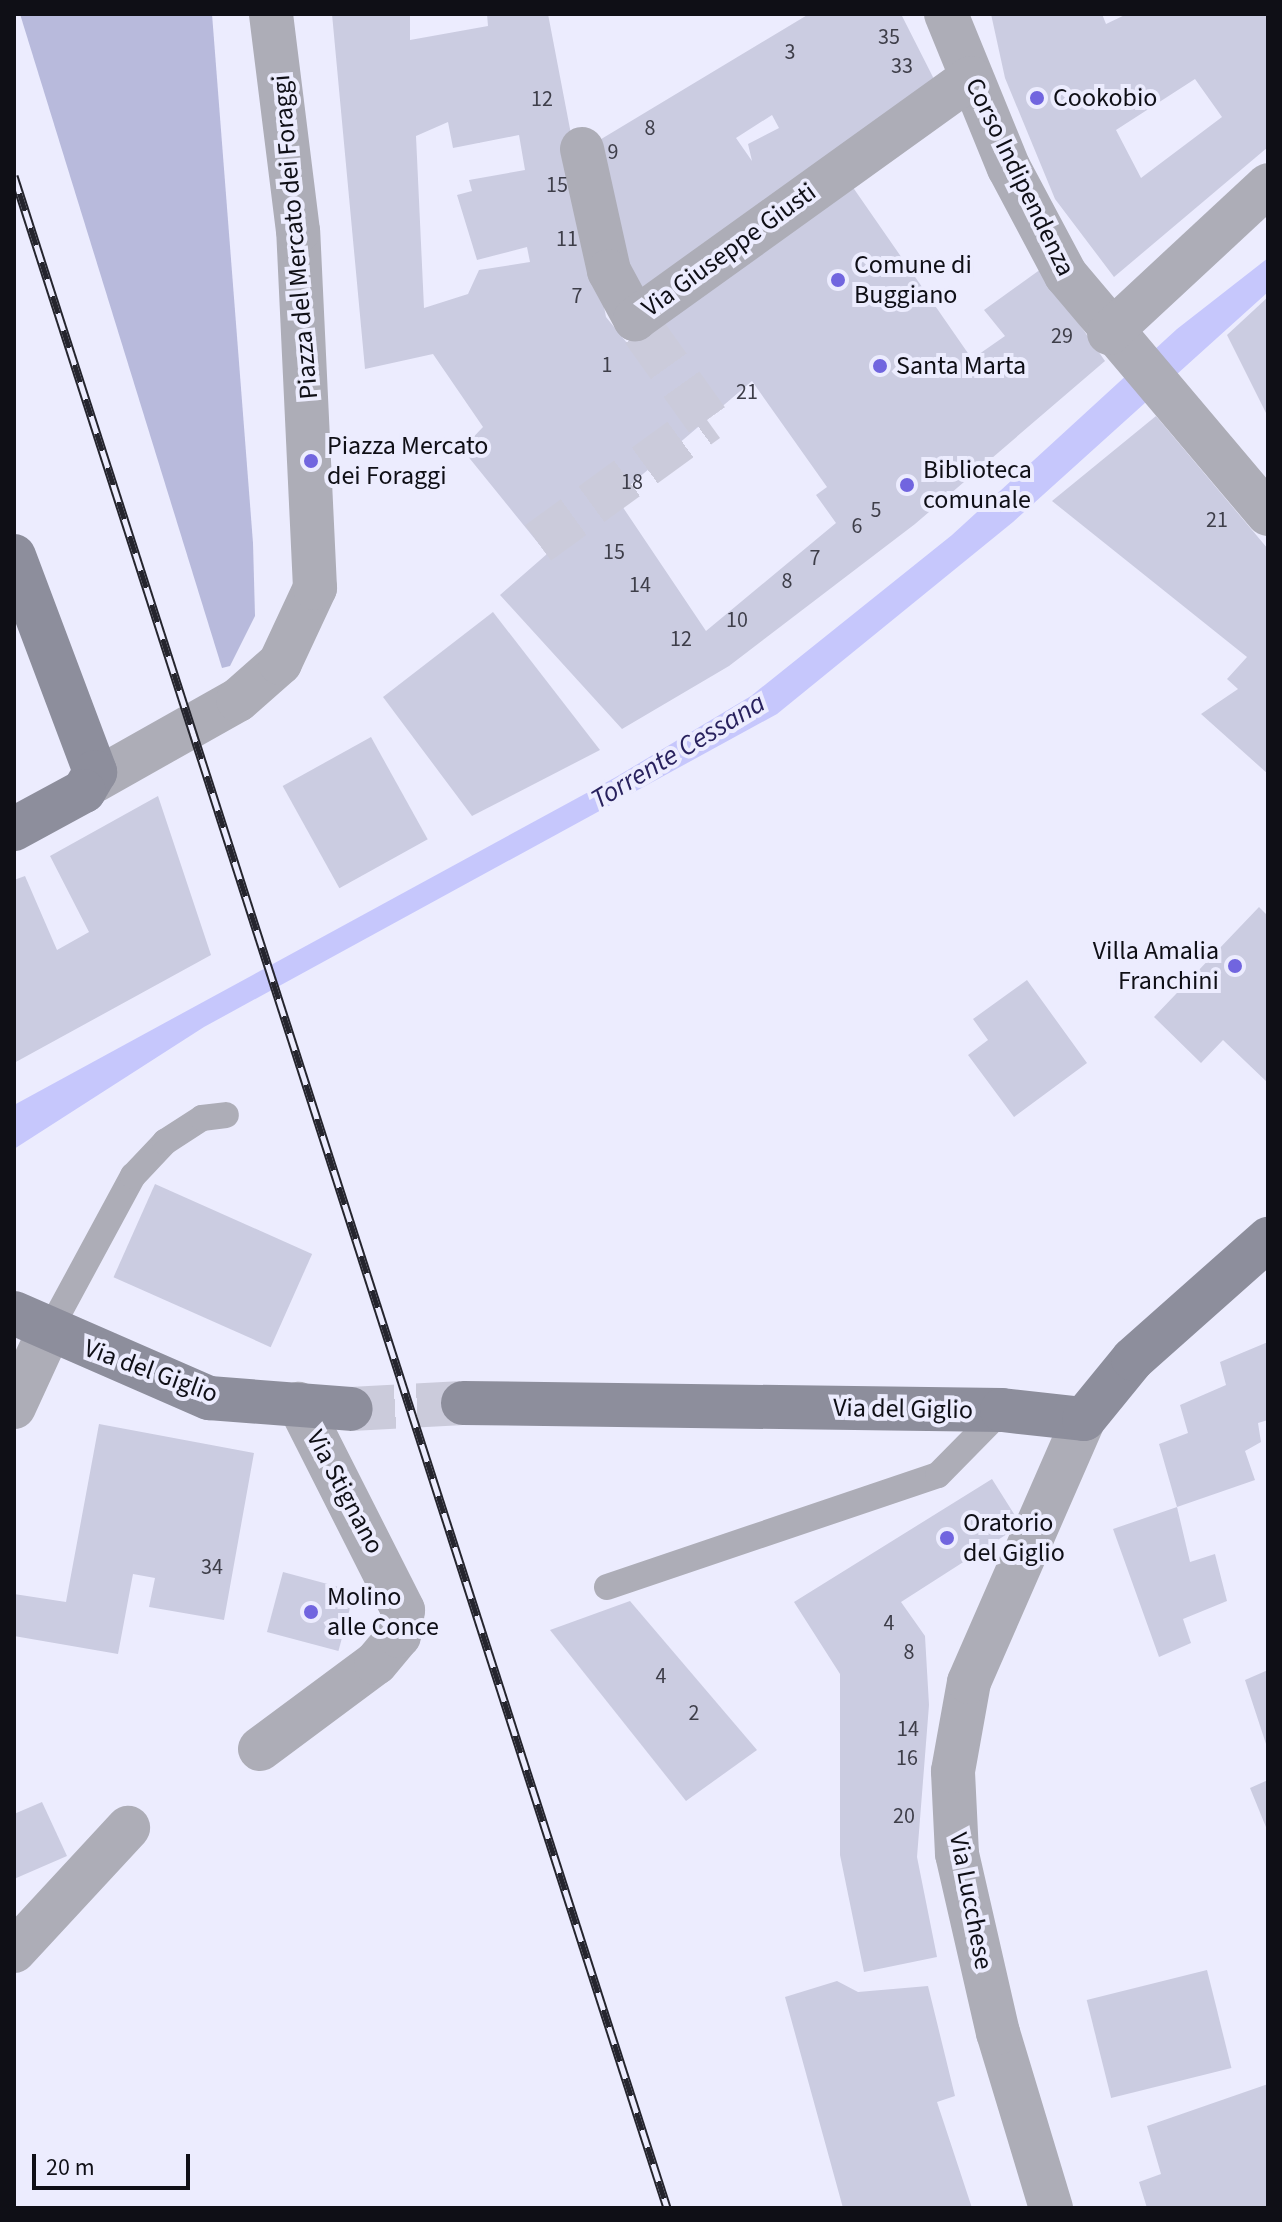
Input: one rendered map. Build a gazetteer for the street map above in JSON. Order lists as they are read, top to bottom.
{
  "streets": {
    "street": [
      "Corso Indipendenza",
      "Piazza del Mercato dei Foraggi",
      "Via Giuseppe Giusti",
      "Via del Giglio",
      "Via Stignano",
      "Via Lucchese"
    ]
  },
  "crossings": [
    ["Corso Indipendenza", "Via Giuseppe Giusti"],
    ["Via del Giglio", "Via Stignano"],
    ["Via del Giglio", "Via Lucchese"]
  ],
  "water": ["Torrente Cessana"],
  "places": [
    "Cookobio",
    "Comune di Buggiano",
    "Santa Marta",
    "Piazza Mercato dei Foraggi",
    "Biblioteca comunale",
    "Villa Amalia Franchini",
    "Oratorio del Giglio",
    "Molino alle Conce"
  ],
  "house_numbers": [
    "35",
    "3",
    "33",
    "12",
    "8",
    "9",
    "15",
    "11",
    "7",
    "29",
    "1",
    "21",
    "18",
    "5",
    "21",
    "6",
    "15",
    "7",
    "8",
    "14",
    "10",
    "12",
    "34",
    "4",
    "8",
    "4",
    "2",
    "14",
    "16",
    "20"
  ],
  "scale_bar": "20 m"
}
